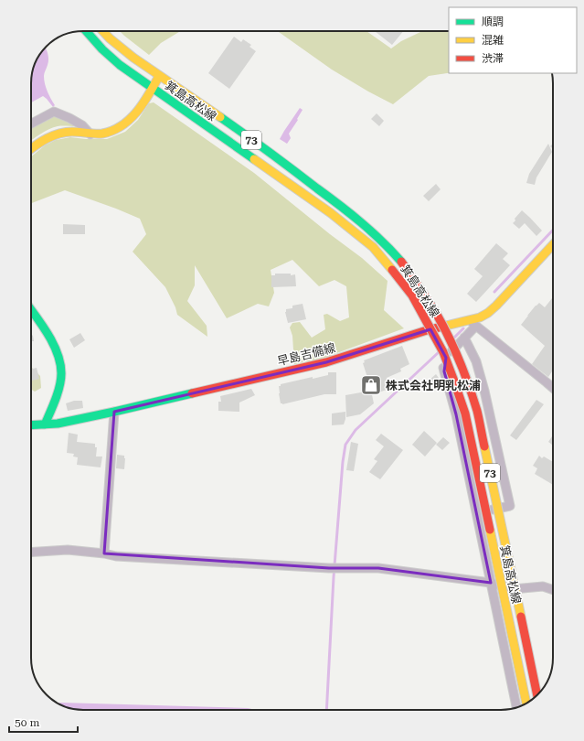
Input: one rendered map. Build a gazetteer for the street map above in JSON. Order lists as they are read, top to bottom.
{
  "streets": {
    "main road": ["箕島高松線", "73", "早島吉備線"]
  },
  "places": {
    "shop": ["株式会社明乳松浦"]
  },
  "legend": ["順調", "混雑", "渋滞"],
  "scale_bar": "50 m"
}
